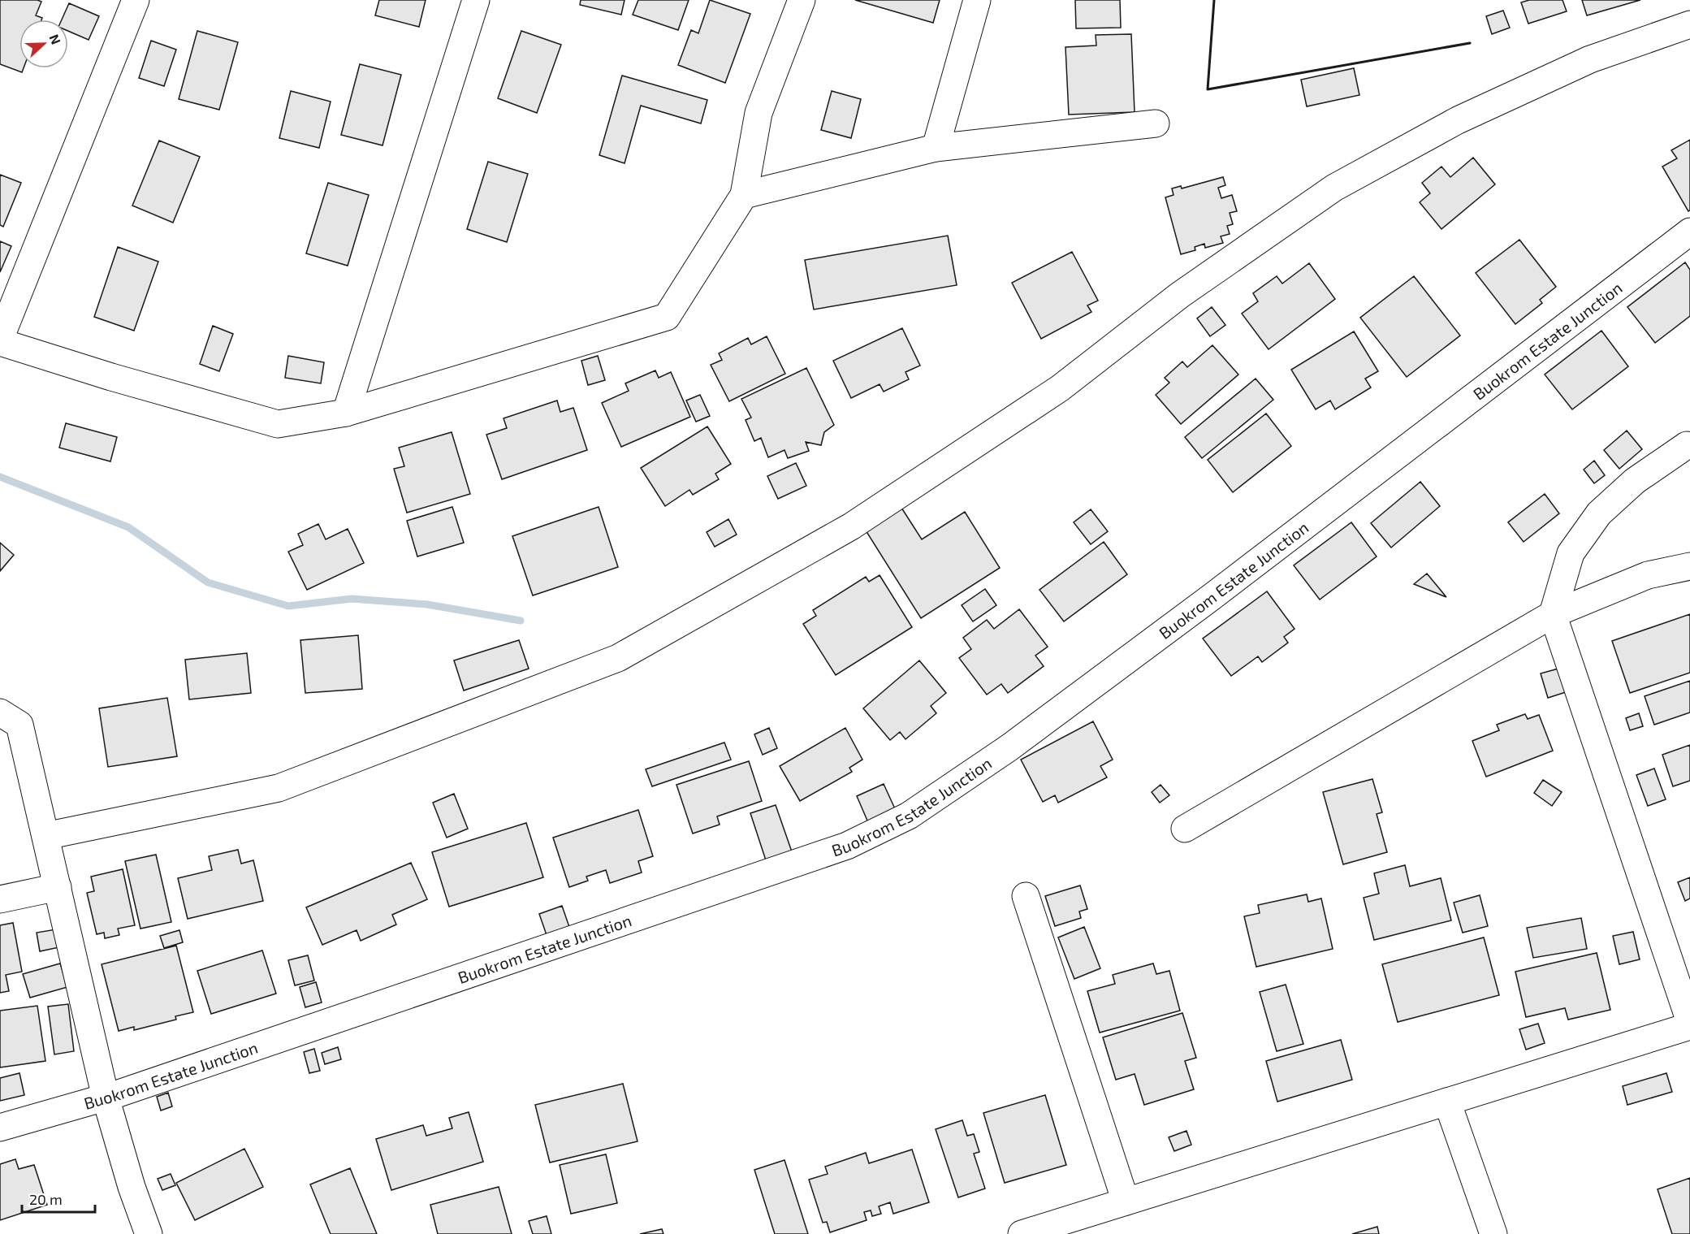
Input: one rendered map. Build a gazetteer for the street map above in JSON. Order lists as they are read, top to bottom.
{
  "streets": {
    "street": ["Buokrom Estate Junction"]
  },
  "scale_bar": "20 m",
  "north": "right"
}
